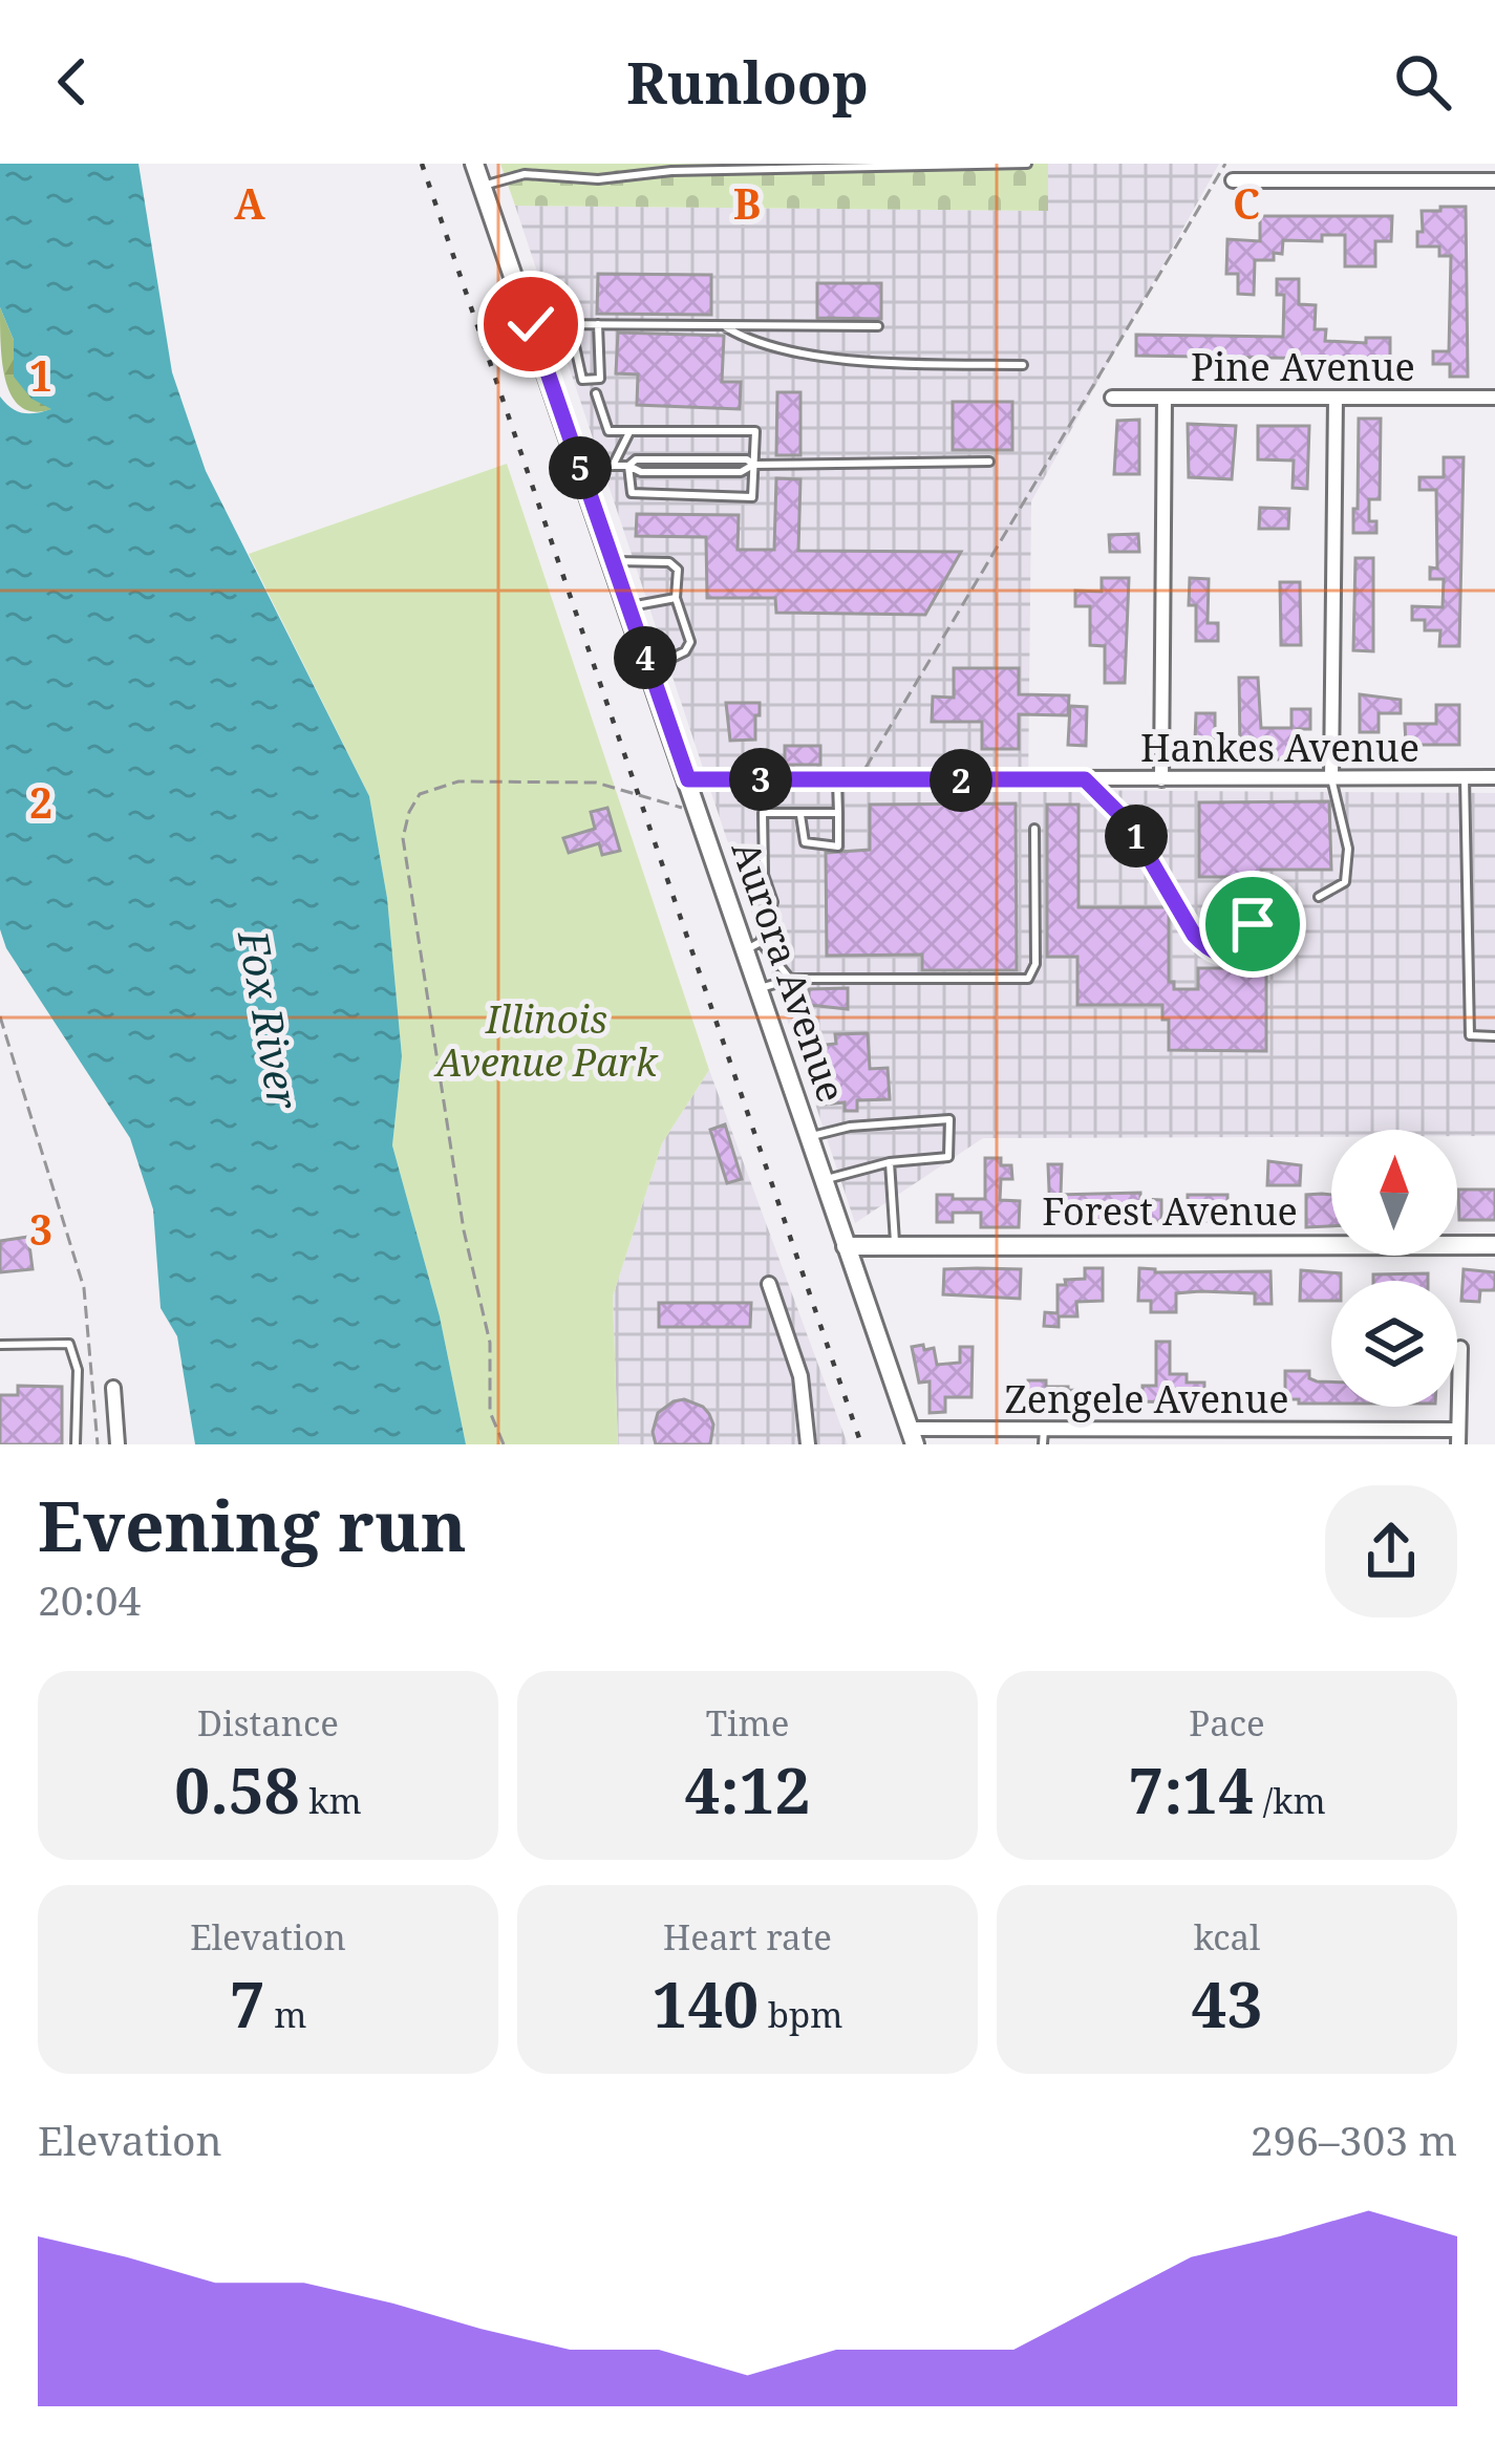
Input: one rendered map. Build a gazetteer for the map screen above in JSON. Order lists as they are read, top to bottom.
{
  "streets": {
    "main road": ["Aurora Avenue", "Forest Avenue"],
    "street": ["Pine Avenue", "Hankes Avenue", "Zengele Avenue"]
  },
  "crossings": [
    ["Hankes Avenue", "Aurora Avenue"],
    ["Aurora Avenue", "Forest Avenue"],
    ["Aurora Avenue", "Zengele Avenue"]
  ],
  "water": ["Fox River"],
  "parks": ["Illinois Avenue Park"],
  "north": "top",
  "page": {
    "header": "Runloop",
    "pins": [
      "5",
      "4",
      "3",
      "2",
      "1"
    ],
    "heading": ["Evening run", "20:04"],
    "stats": [
      ["Distance", "0.58 km"],
      ["Time", "4:12"],
      ["Pace", "7:14 /km"],
      ["Elevation", "7 m"],
      ["Heart rate", "140 bpm"],
      ["kcal", "43"]
    ],
    "chart": ["Elevation", "296–303 m"]
  },
  "grid": {
    "columns": ["A", "B", "C"],
    "rows": ["1", "2", "3"]
  }
}
